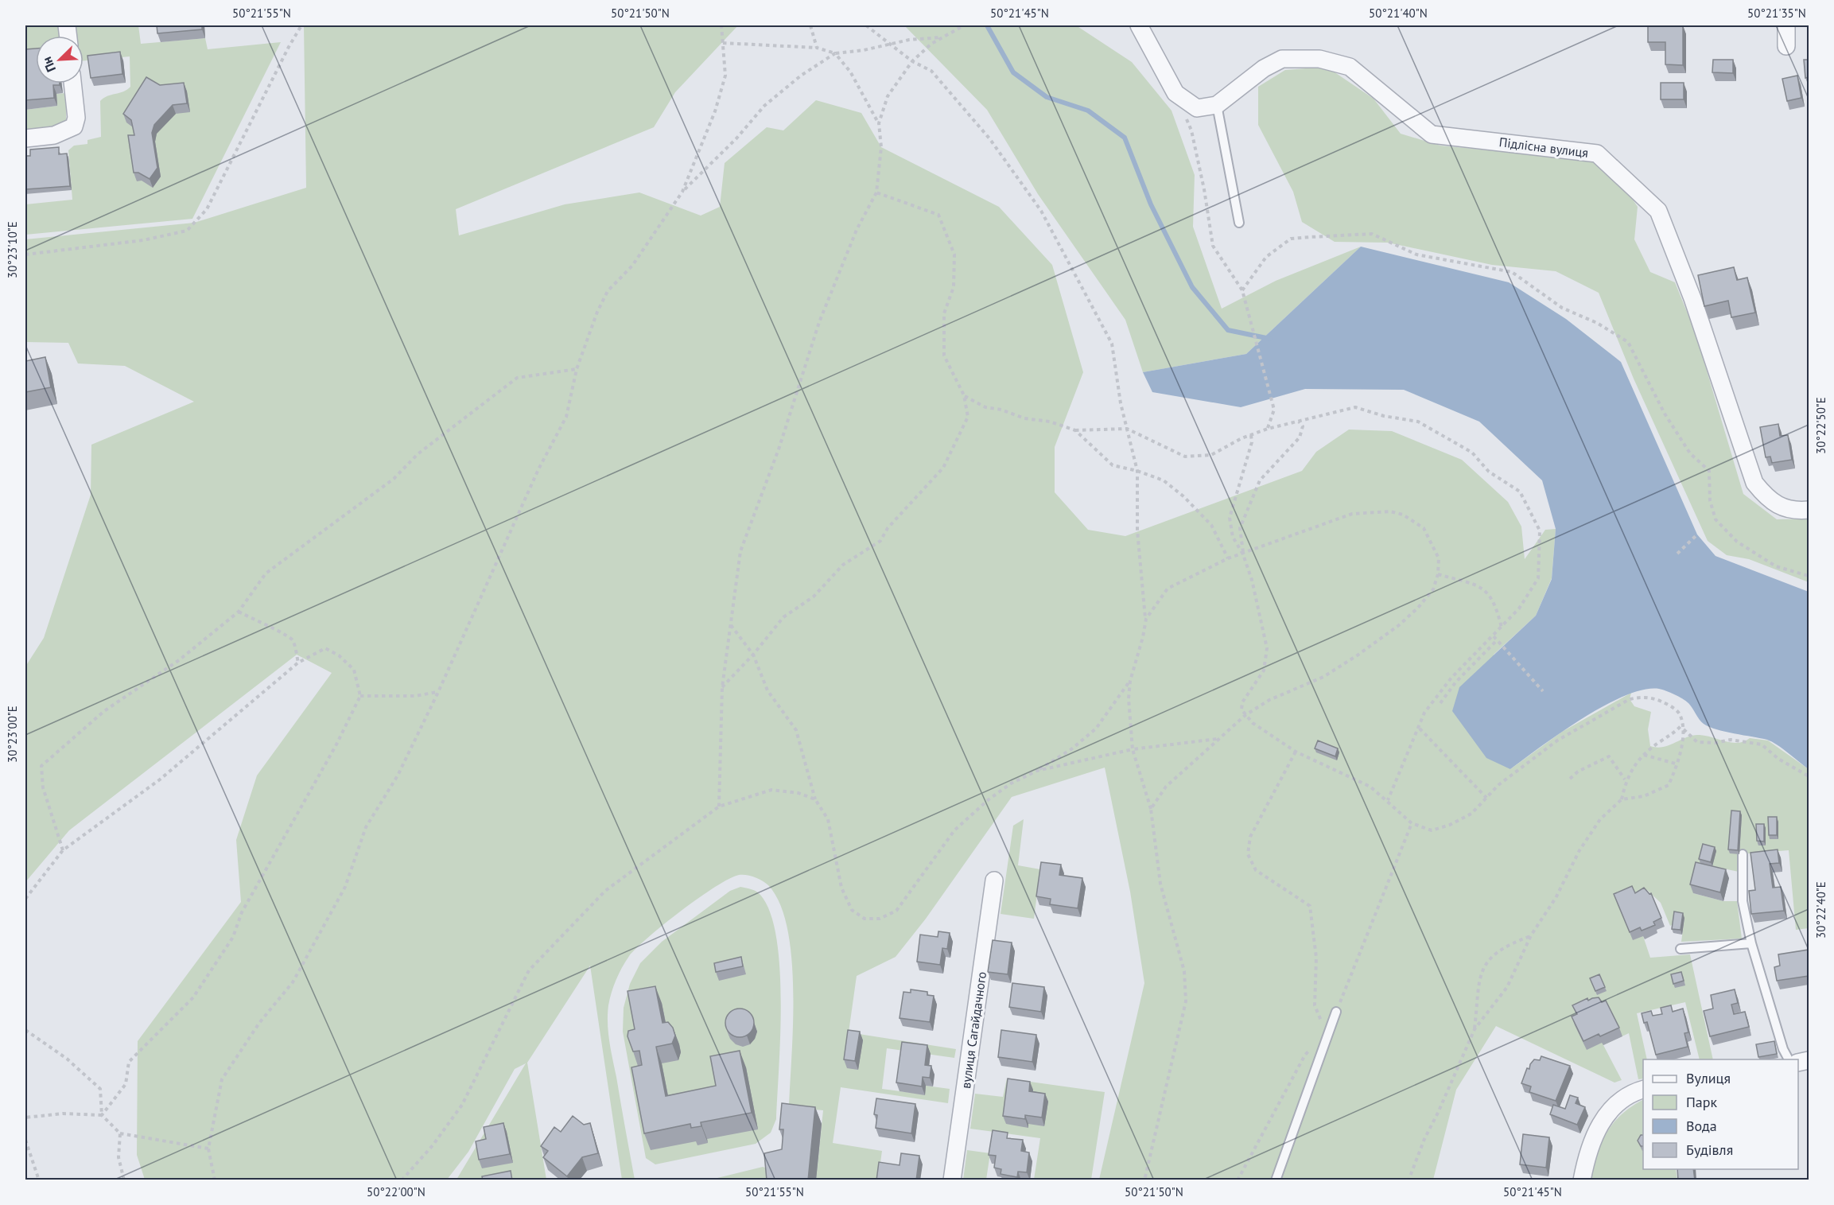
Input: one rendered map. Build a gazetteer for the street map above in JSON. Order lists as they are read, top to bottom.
{
  "streets": {
    "street": ["Підлісна вулиця", "вулиця Сагайдачного"]
  },
  "legend": [
    "Вулиця",
    "Парк",
    "Вода",
    "Будівля"
  ],
  "north": "bottom left",
  "coordinates": [
    "50°21'55\"N",
    "50°21'50\"N",
    "50°21'45\"N",
    "50°21'40\"N",
    "50°21'35\"N",
    "30°23'10\"E",
    "30°22'50\"E",
    "30°23'00\"E",
    "30°22'40\"E",
    "50°22'00\"N"
  ]
}
